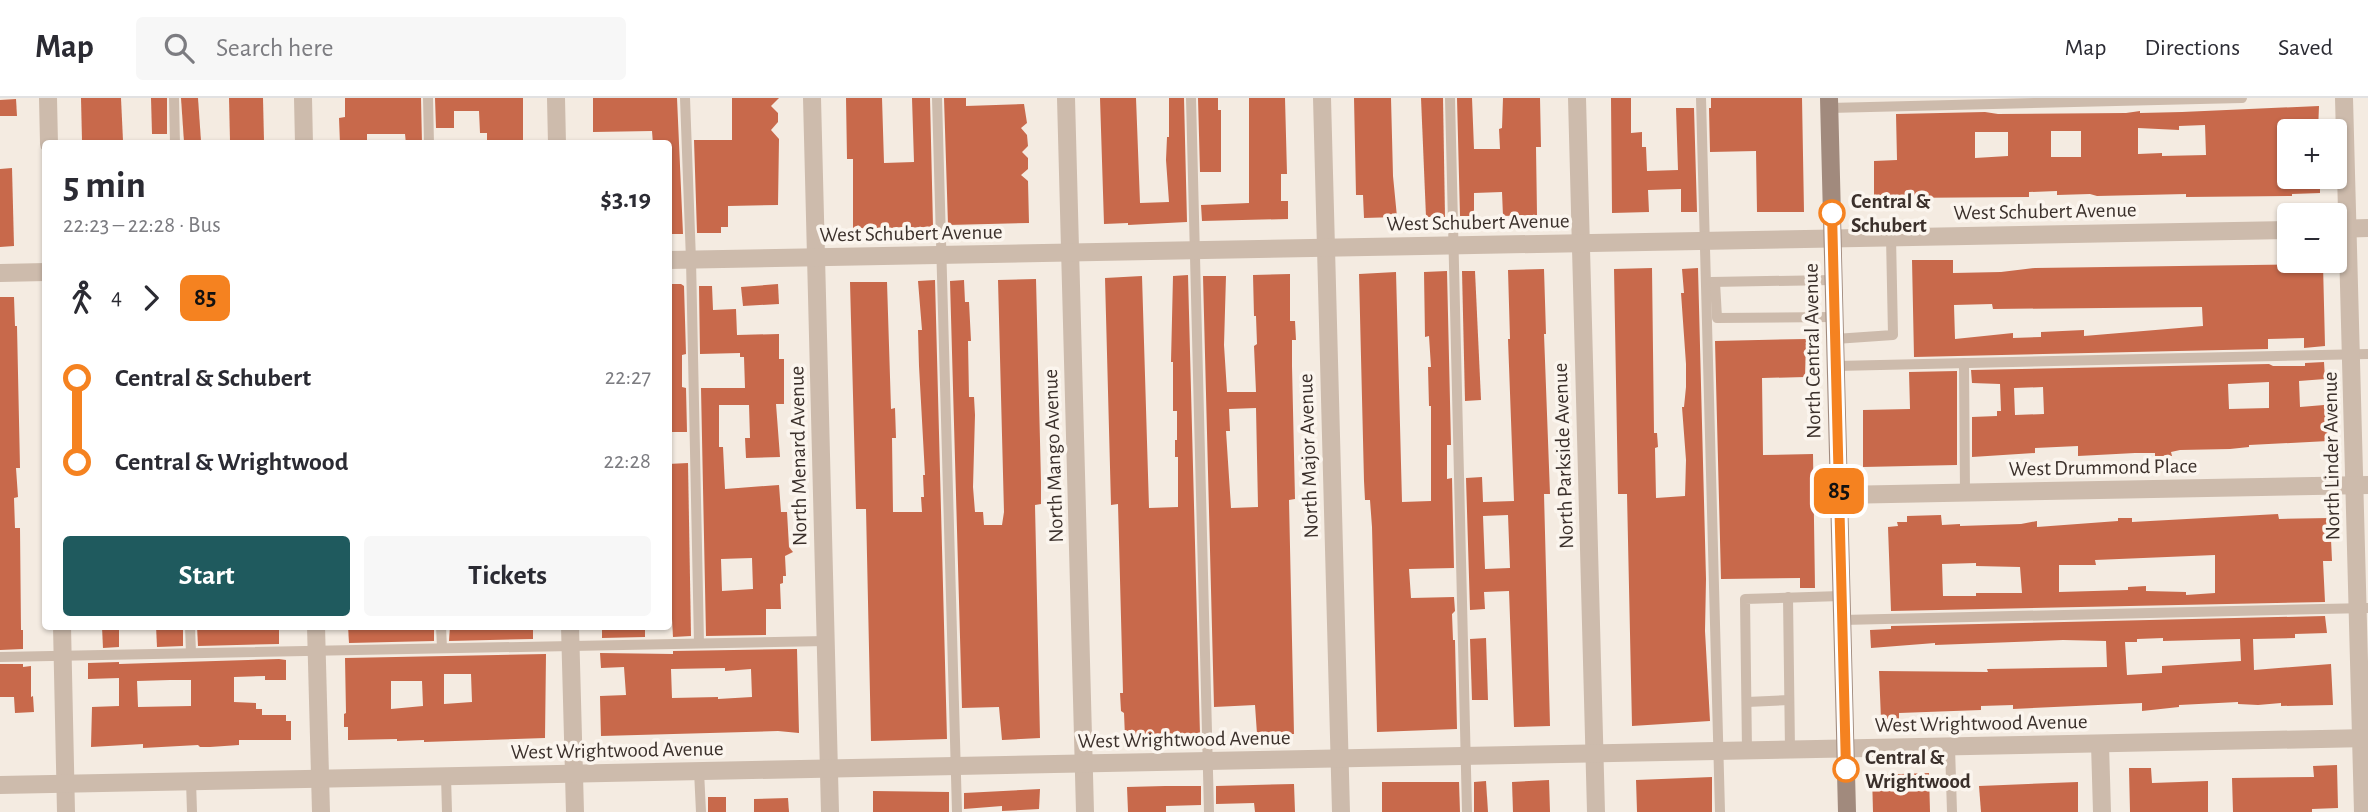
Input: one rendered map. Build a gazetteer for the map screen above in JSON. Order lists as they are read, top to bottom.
{
  "streets": {
    "street": [
      "West Schubert Avenue",
      "North Central Avenue",
      "North Menard Avenue",
      "North Mango Avenue",
      "North Major Avenue",
      "North Parkside Avenue",
      "North Linder Avenue",
      "West Drummond Place",
      "West Wrightwood Avenue"
    ]
  },
  "crossings": [
    ["West Schubert Avenue", "North Central Avenue"],
    ["West Schubert Avenue", "North Menard Avenue"],
    ["West Schubert Avenue", "North Mango Avenue"],
    ["West Schubert Avenue", "North Major Avenue"],
    ["West Schubert Avenue", "North Parkside Avenue"],
    ["North Central Avenue", "West Drummond Place"],
    ["North Central Avenue", "West Wrightwood Avenue"],
    ["North Menard Avenue", "West Wrightwood Avenue"],
    ["North Mango Avenue", "West Wrightwood Avenue"],
    ["North Major Avenue", "West Wrightwood Avenue"],
    ["North Parkside Avenue", "West Wrightwood Avenue"],
    ["North Linder Avenue", "West Drummond Place"],
    ["North Linder Avenue", "West Wrightwood Avenue"]
  ],
  "places": ["Central & Schubert", "Central & Wrightwood"],
  "lines": ["bus line 85"],
  "page": {
    "header": "Map",
    "search": "Search here",
    "nav": ["Map", "Directions", "Saved"],
    "on_map": "85",
    "map_buttons": ["+", "−"],
    "heading": ["5 min", "22:23 – 22:28 · Bus", "$3.19"],
    "legs": ["4", "85"],
    "list": [
      {
        "name": "Central & Schubert",
        "value": "22:27"
      },
      {
        "name": "Central & Wrightwood",
        "value": "22:28"
      }
    ],
    "buttons": ["Start", "Tickets"]
  }
}
